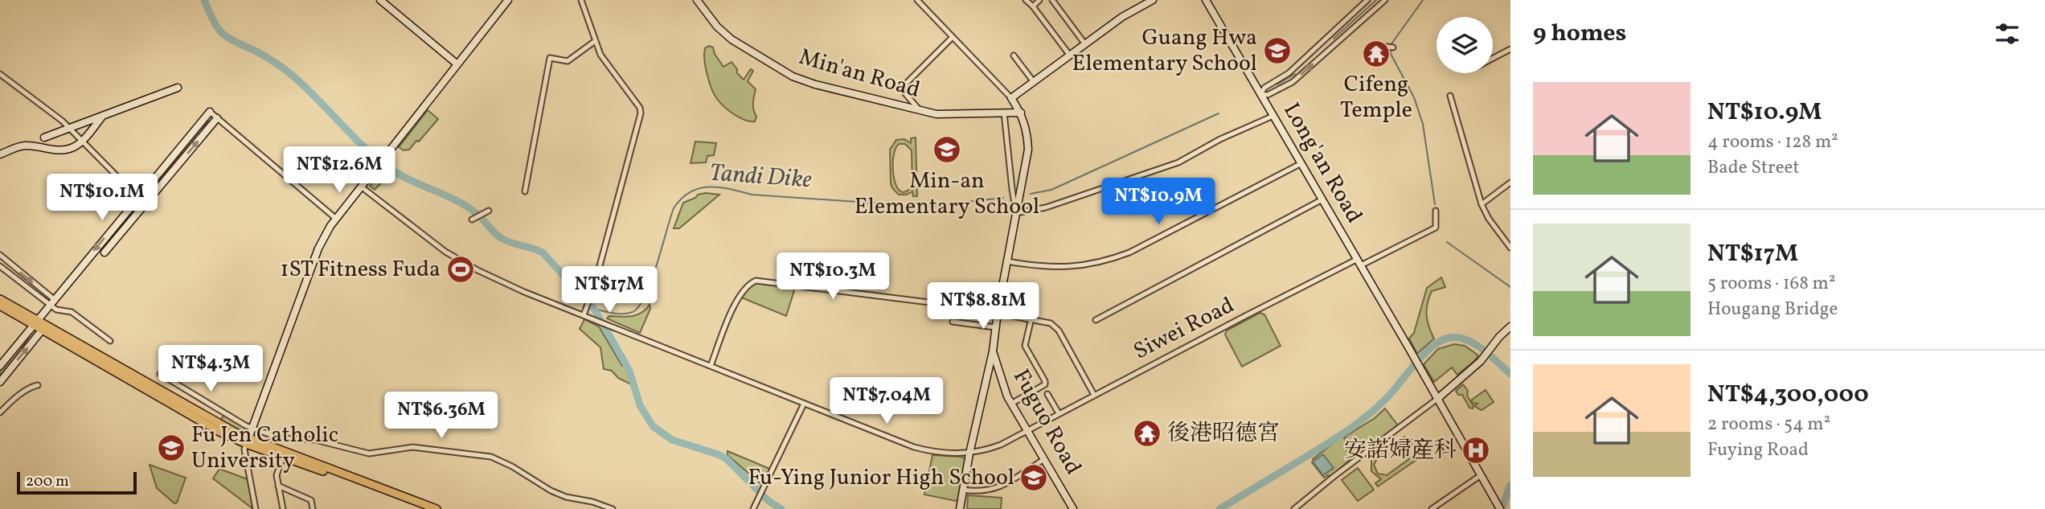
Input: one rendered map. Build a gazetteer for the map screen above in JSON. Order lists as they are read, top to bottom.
{
  "streets": {
    "street": [
      "Min'an Road",
      "Long'an Road",
      "Siwei Road",
      "Fuguo Road"
    ]
  },
  "crossings": [
    ["Long'an Road", "Siwei Road"],
    ["Siwei Road", "Fuguo Road"]
  ],
  "water": ["Tandi Dike"],
  "places": {
    "school or university": [
      "Guang Hwa Elementary School",
      "Min-an Elementary School",
      "Fu Jen Catholic University",
      "Fu-Ying Junior High School"
    ],
    "temple": ["Cifeng Temple", "後港昭德宮"],
    "sports": ["1ST Fitness Fuda"],
    "hospital": ["安諾婦産科"]
  },
  "scale_bar": "200 m",
  "page": {
    "heading": "9 homes",
    "list": [
      {
        "name": "NT$10.9M",
        "note": "4 rooms · 128 m² · Bade Street"
      },
      {
        "name": "NT$17M",
        "note": "5 rooms · 168 m² · Hougang Bridge"
      },
      {
        "name": "NT$4,300,000",
        "note": "2 rooms · 54 m² · Fuying Road"
      }
    ],
    "price": [
      "NT$12.6M",
      "NT$10.1M",
      "NT$10.9M",
      "NT$10.3M",
      "NT$17M",
      "NT$8.81M",
      "NT$4.3M",
      "NT$7.04M",
      "NT$6.36M"
    ],
    "scale": "200 m"
  }
}
